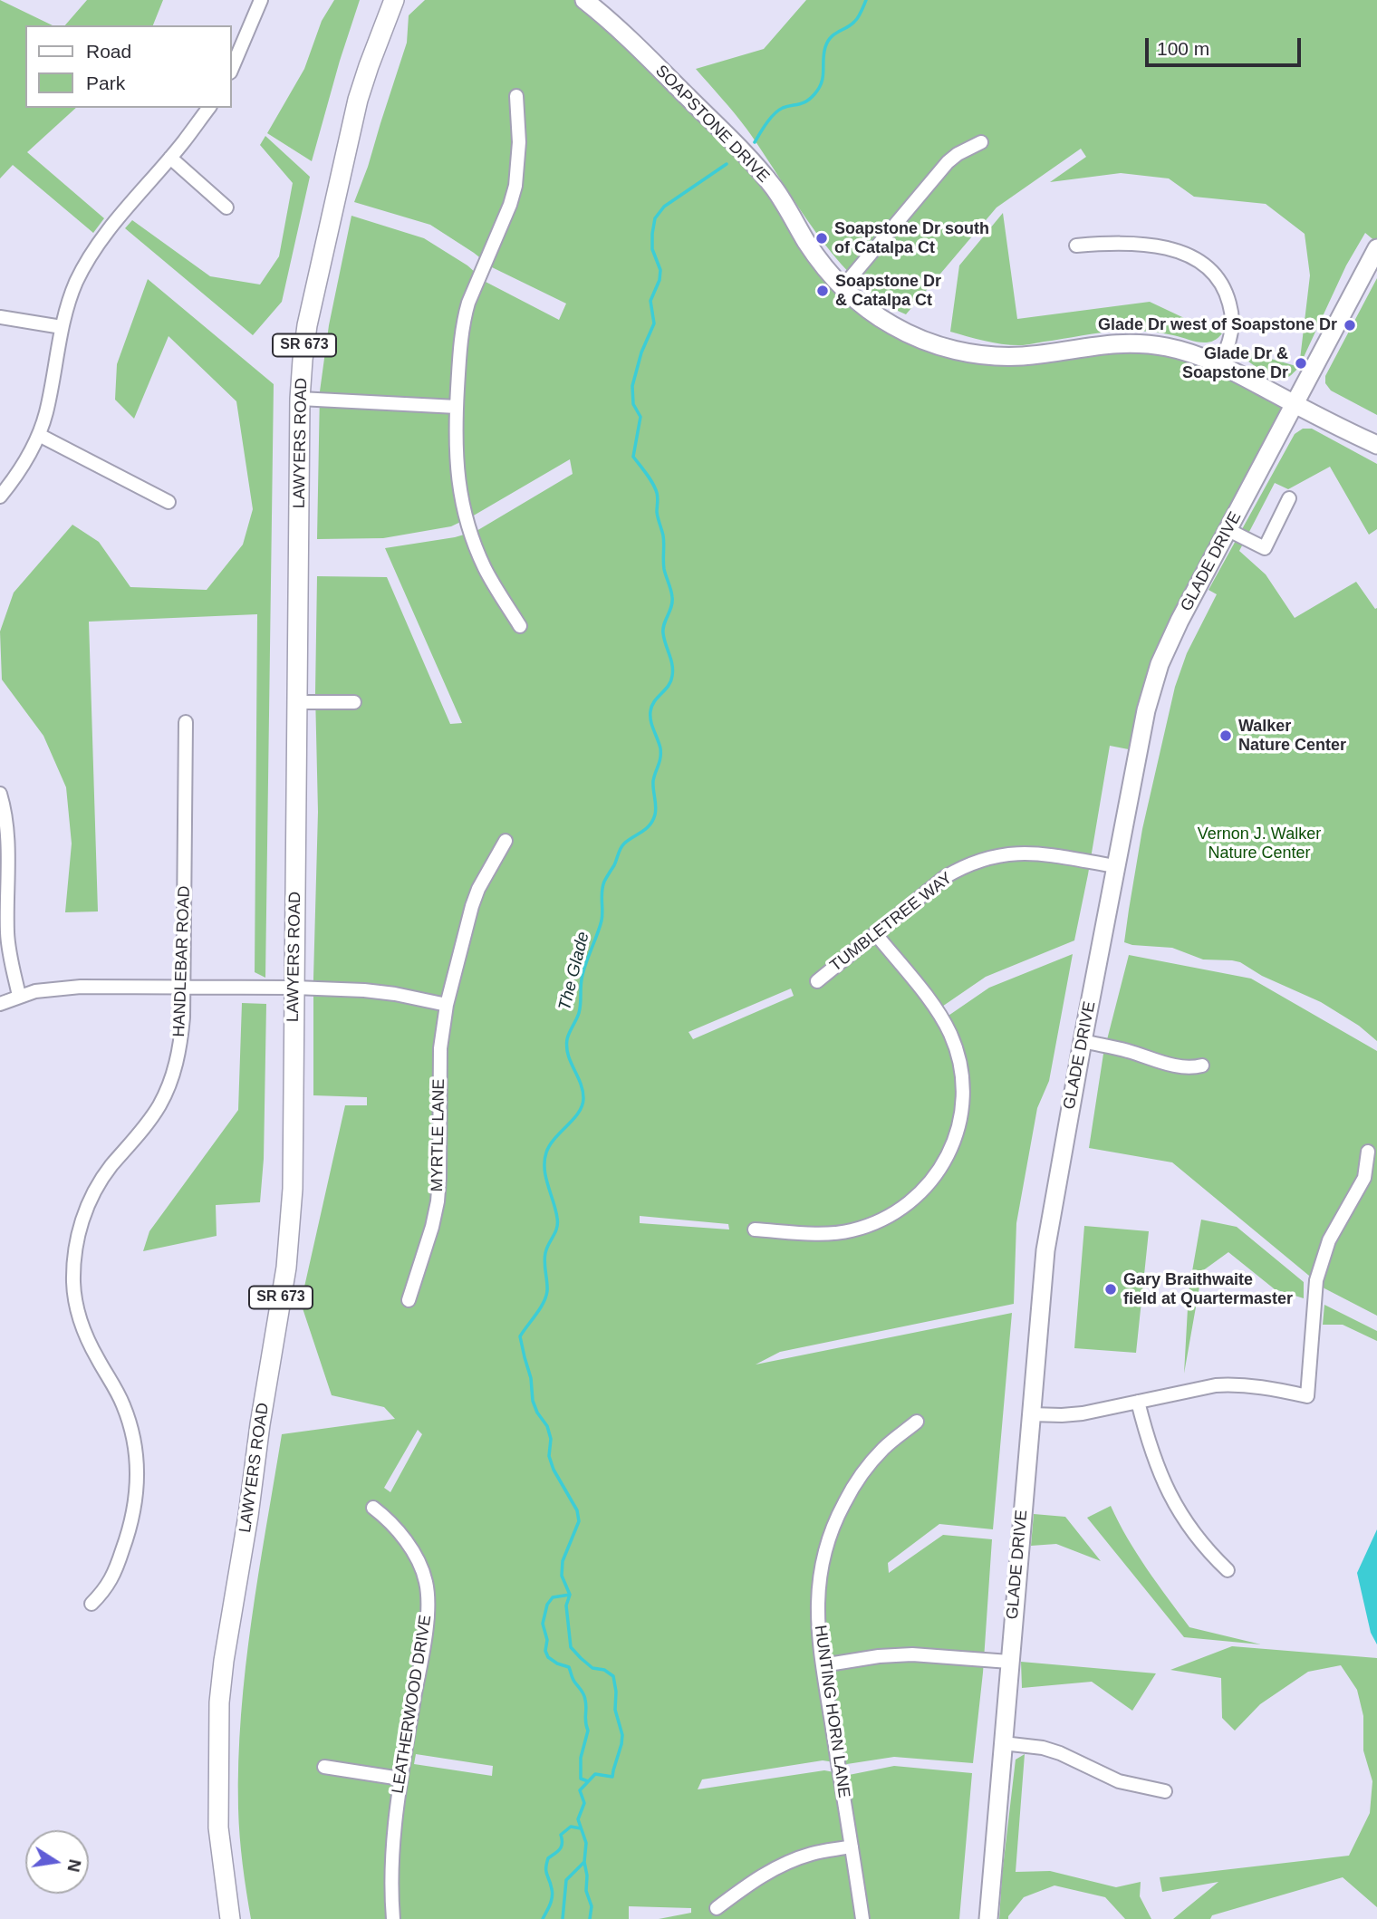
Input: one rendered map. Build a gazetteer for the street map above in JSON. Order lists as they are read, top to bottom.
{
  "streets": {
    "main road": ["SR 673", "LAWYERS ROAD"],
    "street": [
      "SOAPSTONE DRIVE",
      "GLADE DRIVE",
      "TUMBLETREE WAY",
      "HANDLEBAR ROAD",
      "MYRTLE LANE",
      "LEATHERWOOD DRIVE",
      "HUNTING HORN LANE"
    ]
  },
  "crossings": [
    ["SOAPSTONE DRIVE", "GLADE DRIVE"],
    ["GLADE DRIVE", "TUMBLETREE WAY"]
  ],
  "water": ["The Glade"],
  "parks": ["Vernon J. Walker Nature Center"],
  "places": [
    "Soapstone Dr south of Catalpa Ct",
    "Soapstone Dr & Catalpa Ct",
    "Glade Dr west of Soapstone Dr",
    "Glade Dr & Soapstone Dr",
    "Walker Nature Center",
    "Gary Braithwaite field at Quartermaster"
  ],
  "legend": ["Road", "Park"],
  "scale_bar": "100 m",
  "north": "right"
}
